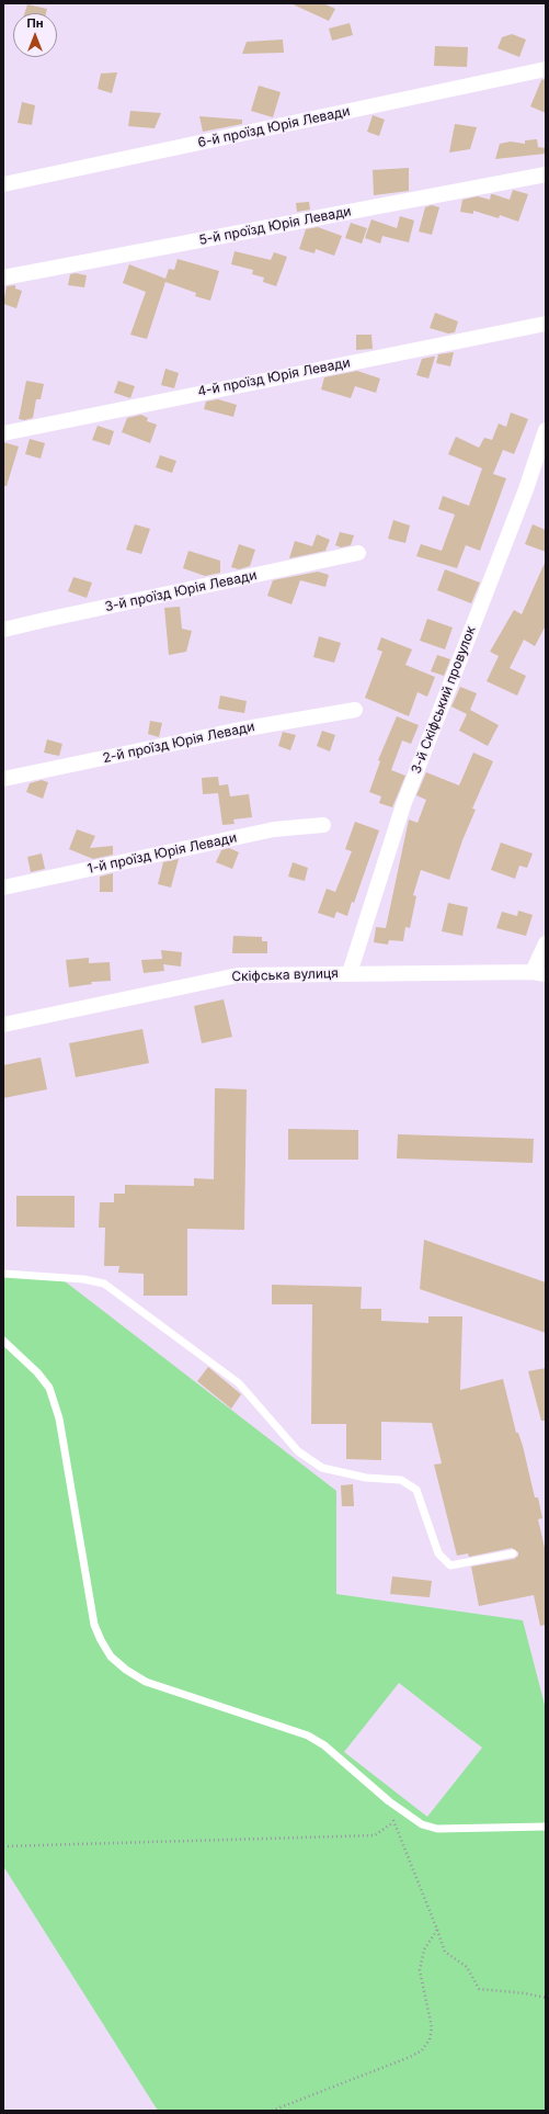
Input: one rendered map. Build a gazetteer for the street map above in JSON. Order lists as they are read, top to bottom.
{
  "streets": {
    "street": [
      "6-й проїзд Юрія Левади",
      "5-й проїзд Юрія Левади",
      "4-й проїзд Юрія Левади",
      "3-й проїзд Юрія Левади",
      "3-й Скіфський провулок",
      "2-й проїзд Юрія Левади",
      "1-й проїзд Юрія Левади",
      "Скіфська вулиця"
    ]
  },
  "crossings": [
    ["3-й Скіфський провулок", "Скіфська вулиця"]
  ],
  "north": "top"
}
